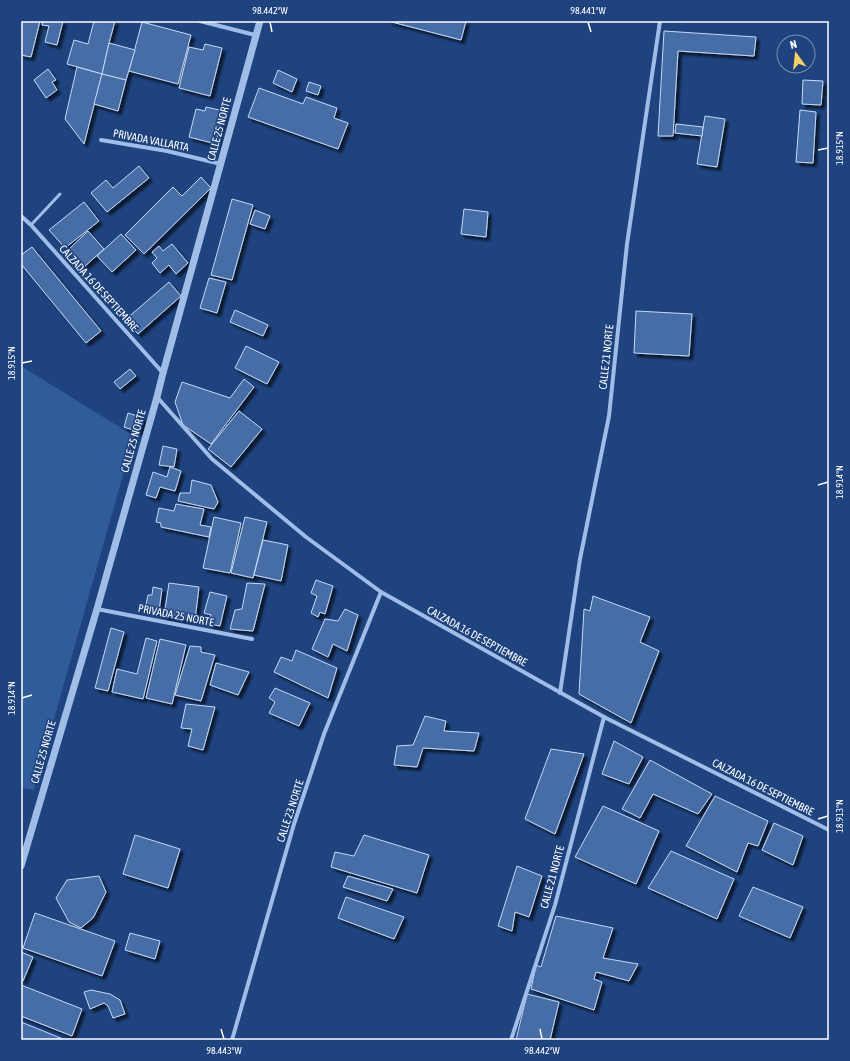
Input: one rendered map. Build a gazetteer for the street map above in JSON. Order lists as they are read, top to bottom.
{
  "streets": {
    "street": [
      "CALLE 25 NORTE",
      "PRIVADA VALLARTA",
      "CALZADA 16 DE SEPTIEMBRE",
      "CALLE 21 NORTE",
      "PRIVADA 25 NORTE",
      "CALLE 23 NORTE"
    ]
  },
  "crossings": [
    ["CALLE 25 NORTE", "PRIVADA VALLARTA"],
    ["CALLE 25 NORTE", "CALZADA 16 DE SEPTIEMBRE"],
    ["CALLE 25 NORTE", "PRIVADA 25 NORTE"],
    ["CALZADA 16 DE SEPTIEMBRE", "CALLE 21 NORTE"],
    ["CALZADA 16 DE SEPTIEMBRE", "CALLE 23 NORTE"]
  ],
  "north": "top",
  "coordinates": [
    "98.442°W",
    "98.441°W",
    "18.915°N",
    "18.914°N",
    "18.913°N",
    "98.443°W"
  ]
}
